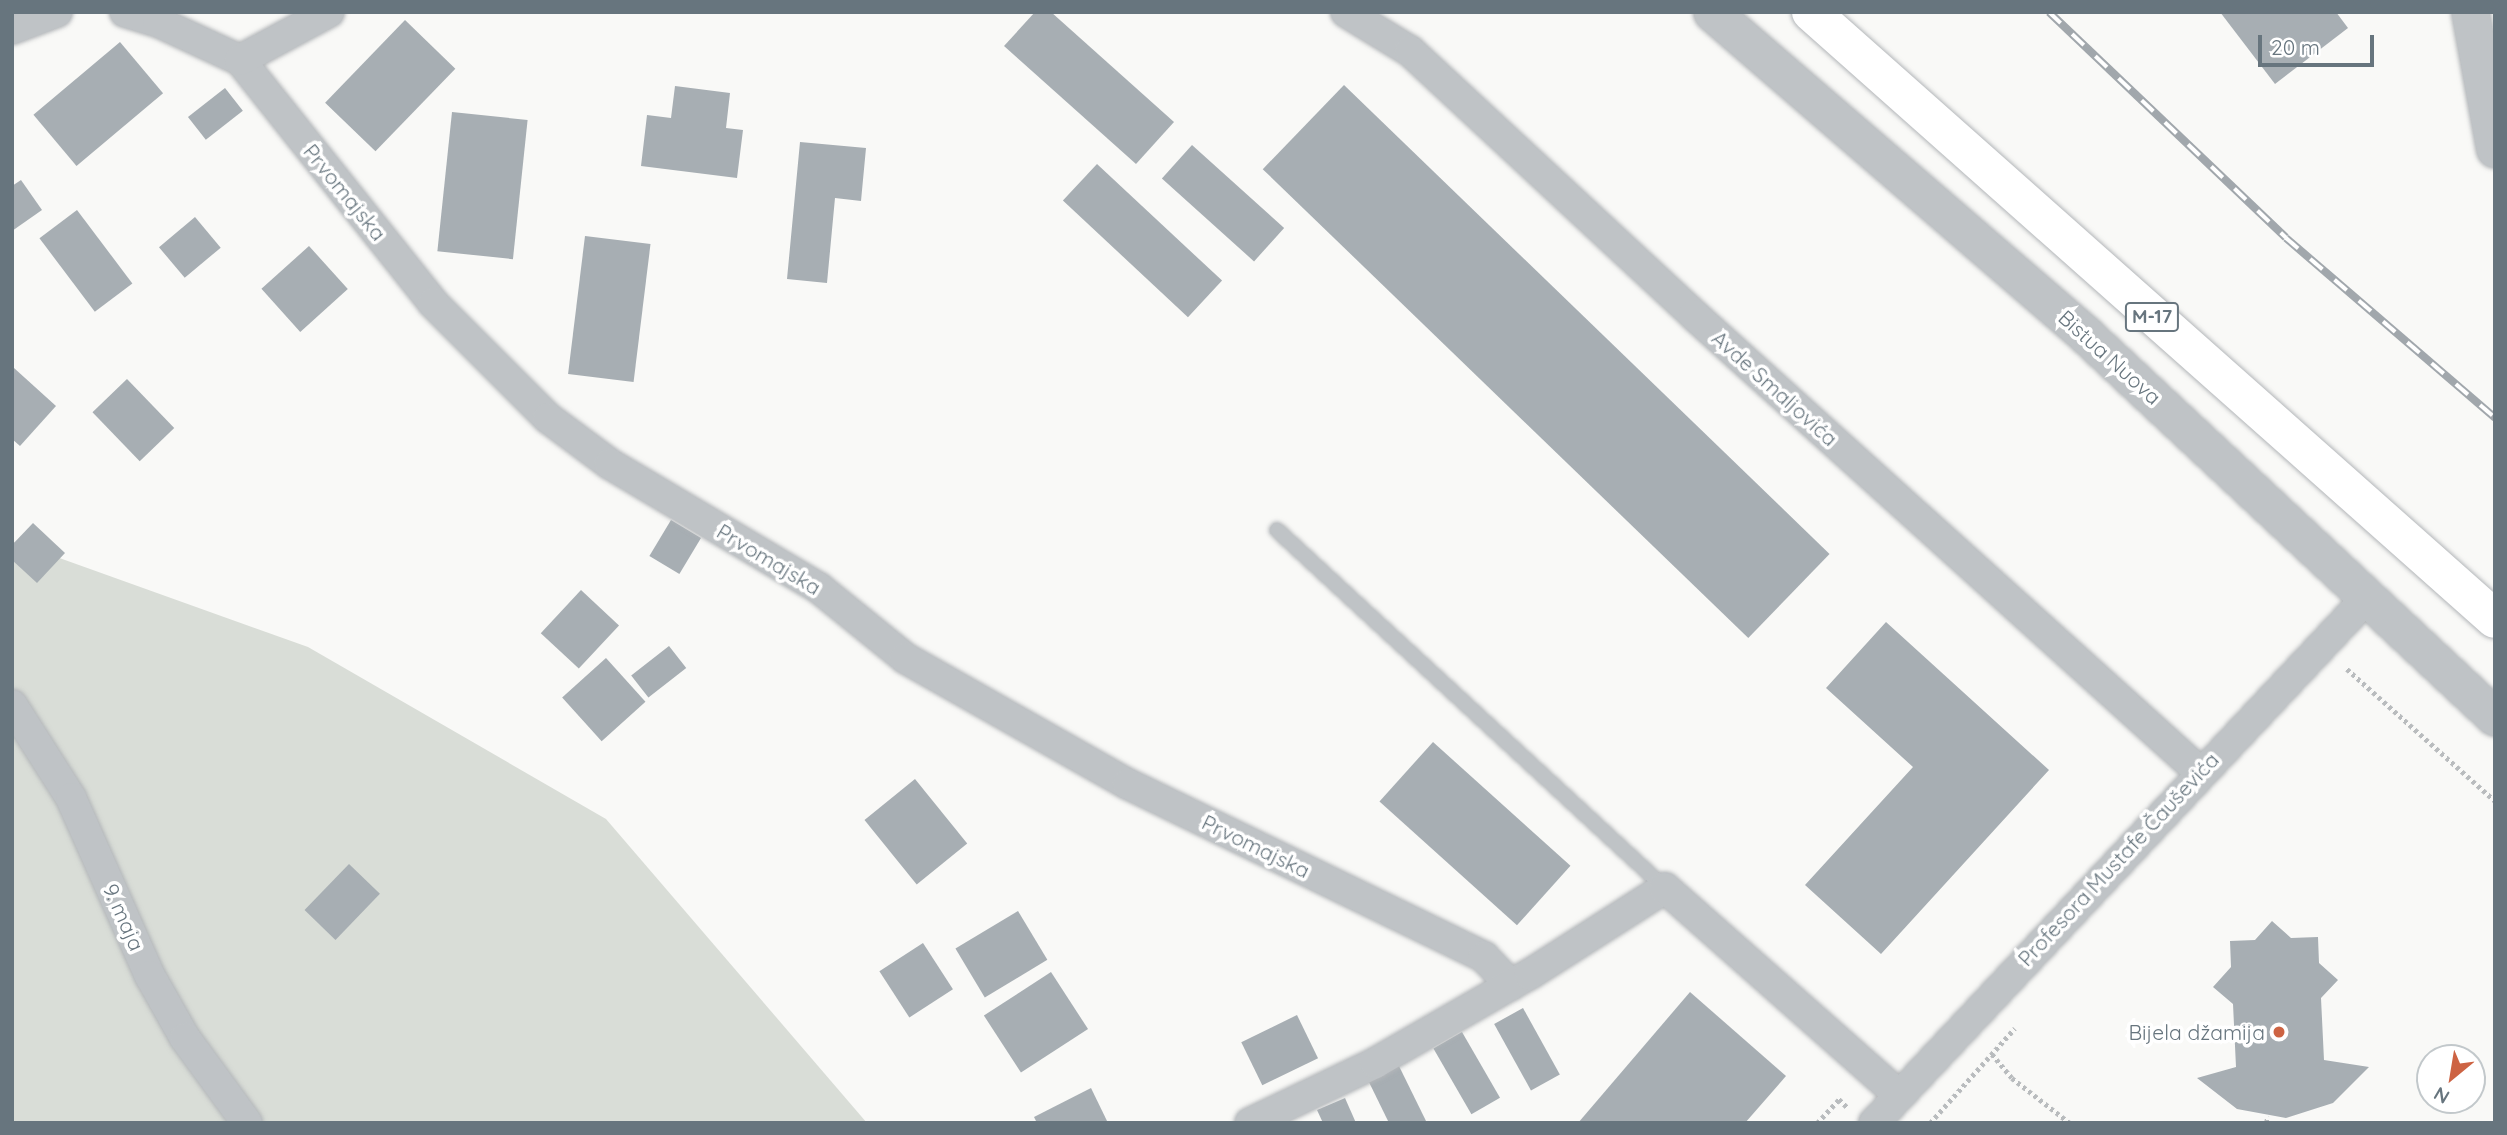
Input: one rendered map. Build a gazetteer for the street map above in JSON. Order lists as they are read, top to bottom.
{
  "streets": {
    "highway": ["M-17"],
    "street": [
      "Prvomajska",
      "Bistua Nuova",
      "Avde Smaljovića",
      "Profesora Mustafe Čauševića",
      "9. maja"
    ]
  },
  "crossings": [
    ["Bistua Nuova", "Profesora Mustafe Čauševića"],
    ["Avde Smaljovića", "Profesora Mustafe Čauševića"]
  ],
  "places": ["Bijela džamija"],
  "scale_bar": "20 m",
  "north": "bottom left"
}
